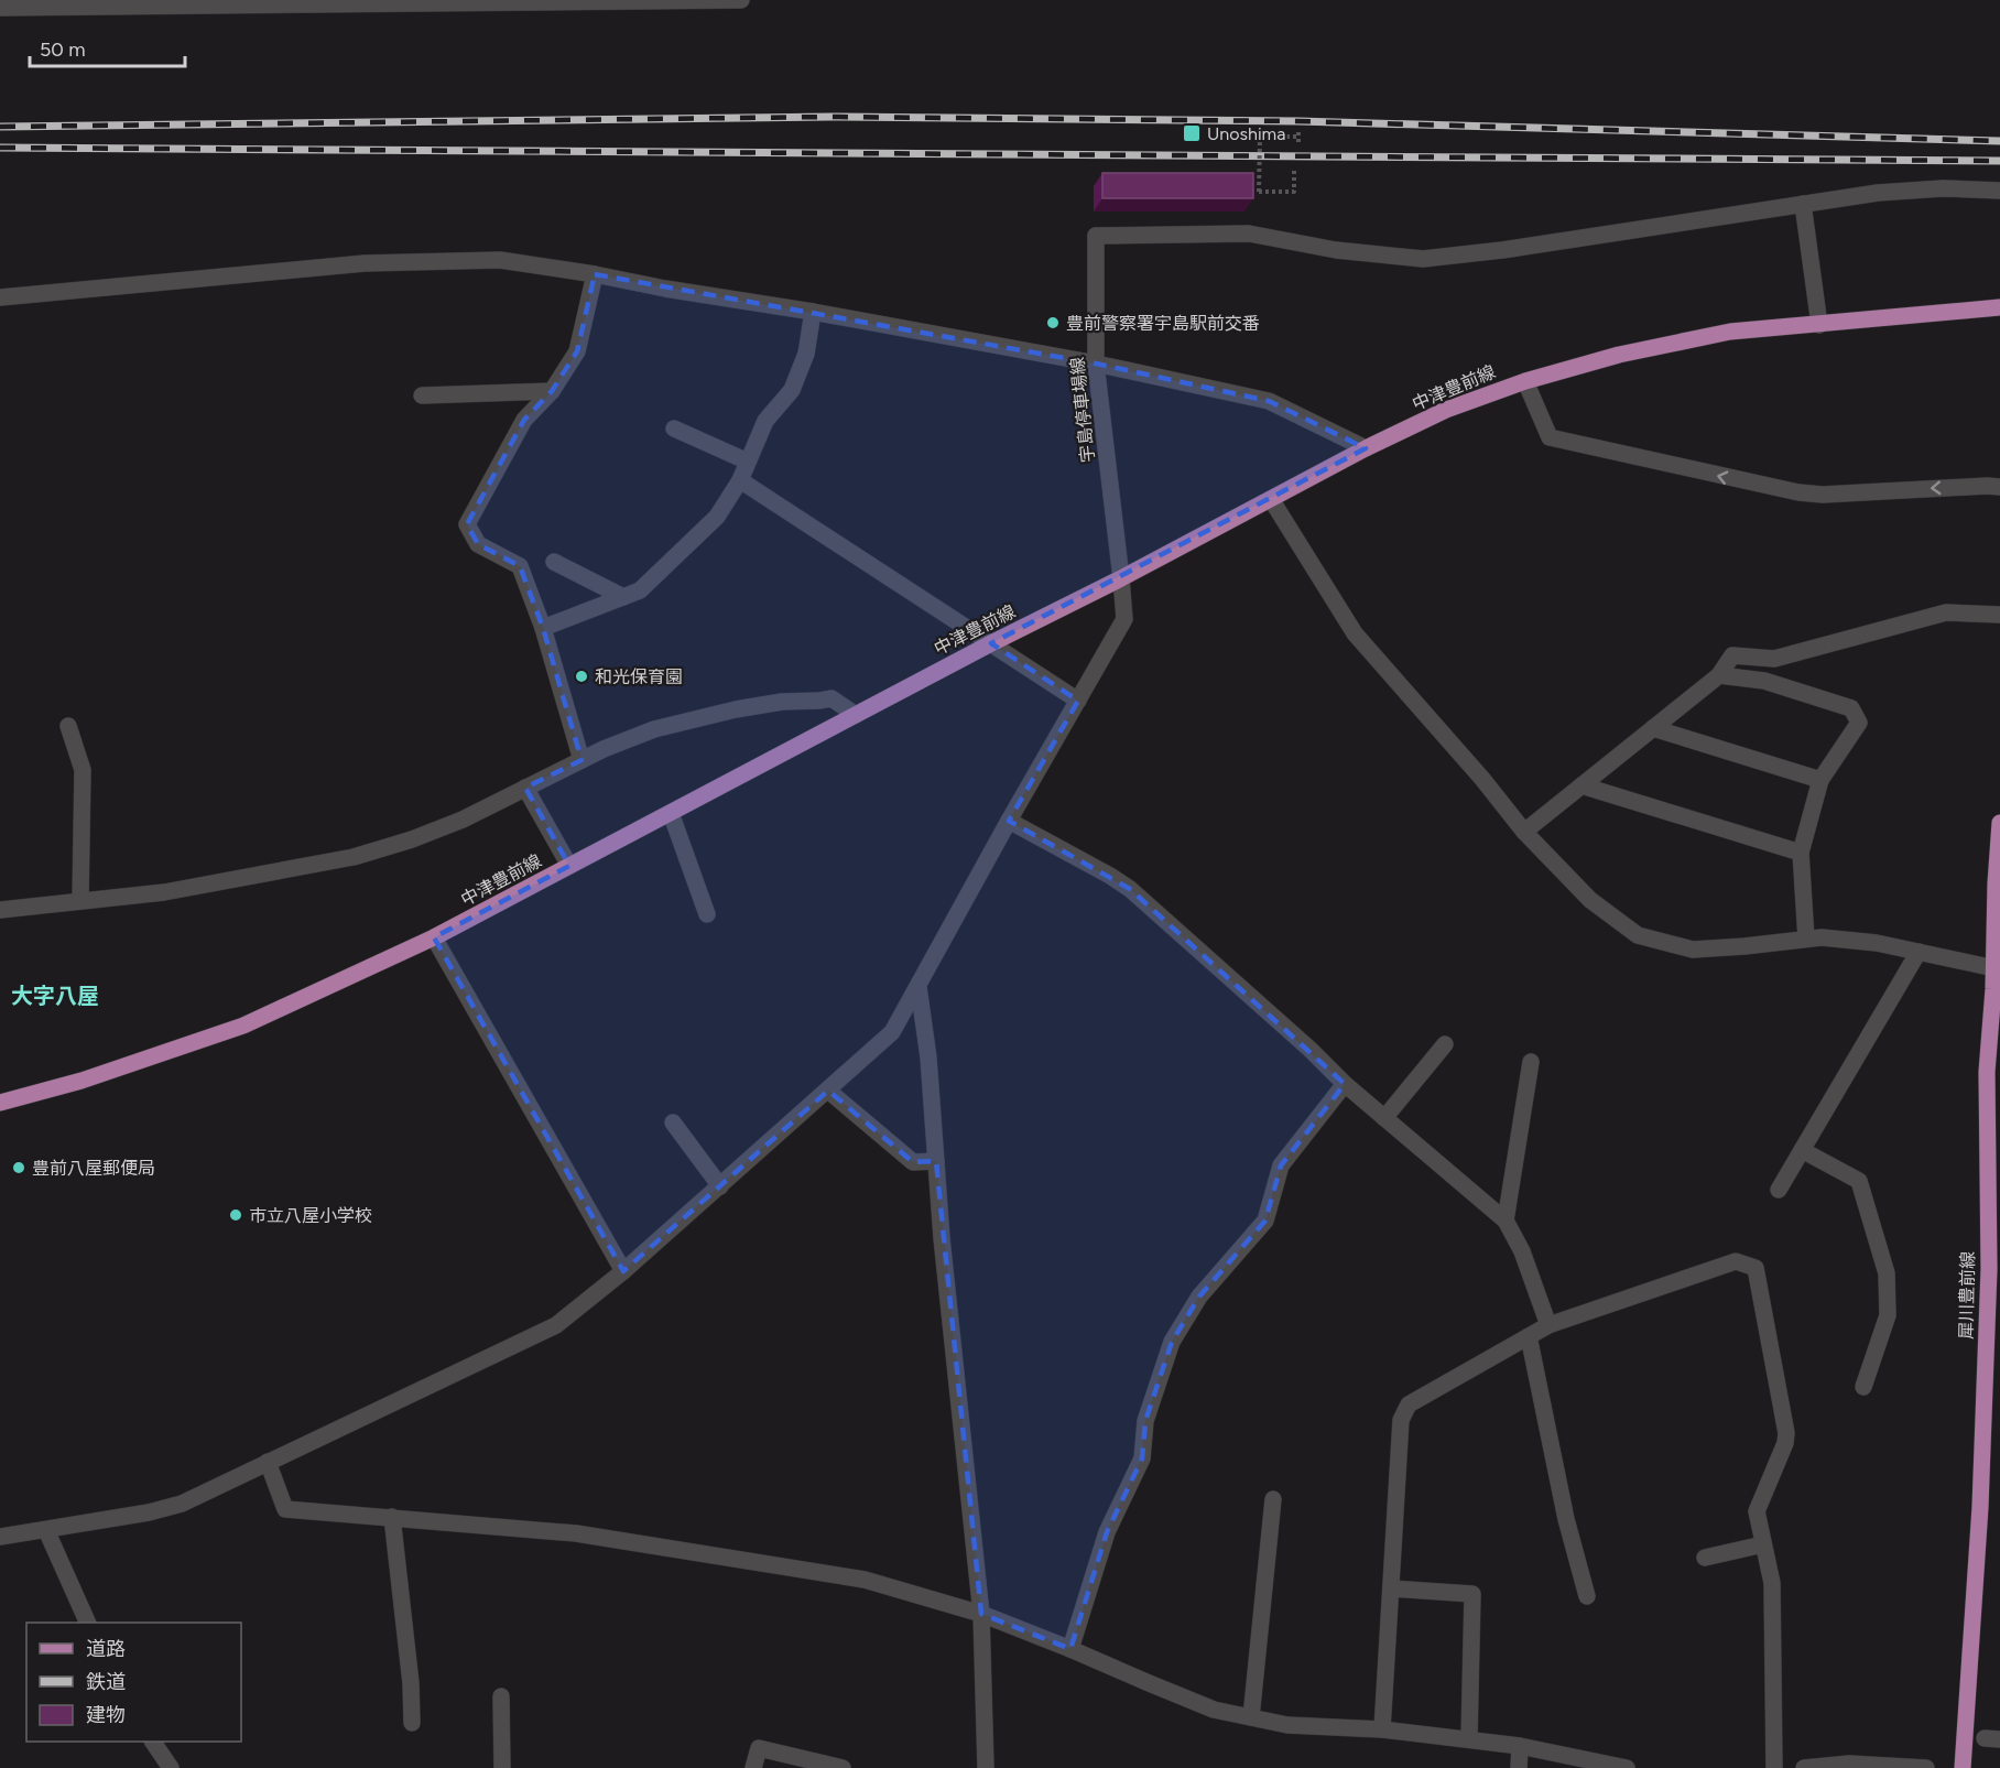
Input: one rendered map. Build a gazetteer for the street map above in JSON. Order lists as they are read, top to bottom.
{
  "streets": {
    "main road": ["中津豊前線", "犀川豊前線"],
    "street": ["宇島停車場線"]
  },
  "crossings": [
    ["中津豊前線", "宇島停車場線"]
  ],
  "districts": ["大字八屋"],
  "places": {
    "transit": ["Unoshima"],
    "other": [
      "豊前警察署宇島駅前交番",
      "和光保育園",
      "豊前八屋郵便局",
      "市立八屋小学校"
    ]
  },
  "legend": ["道路", "鉄道", "建物"],
  "scale_bar": "50 m"
}
